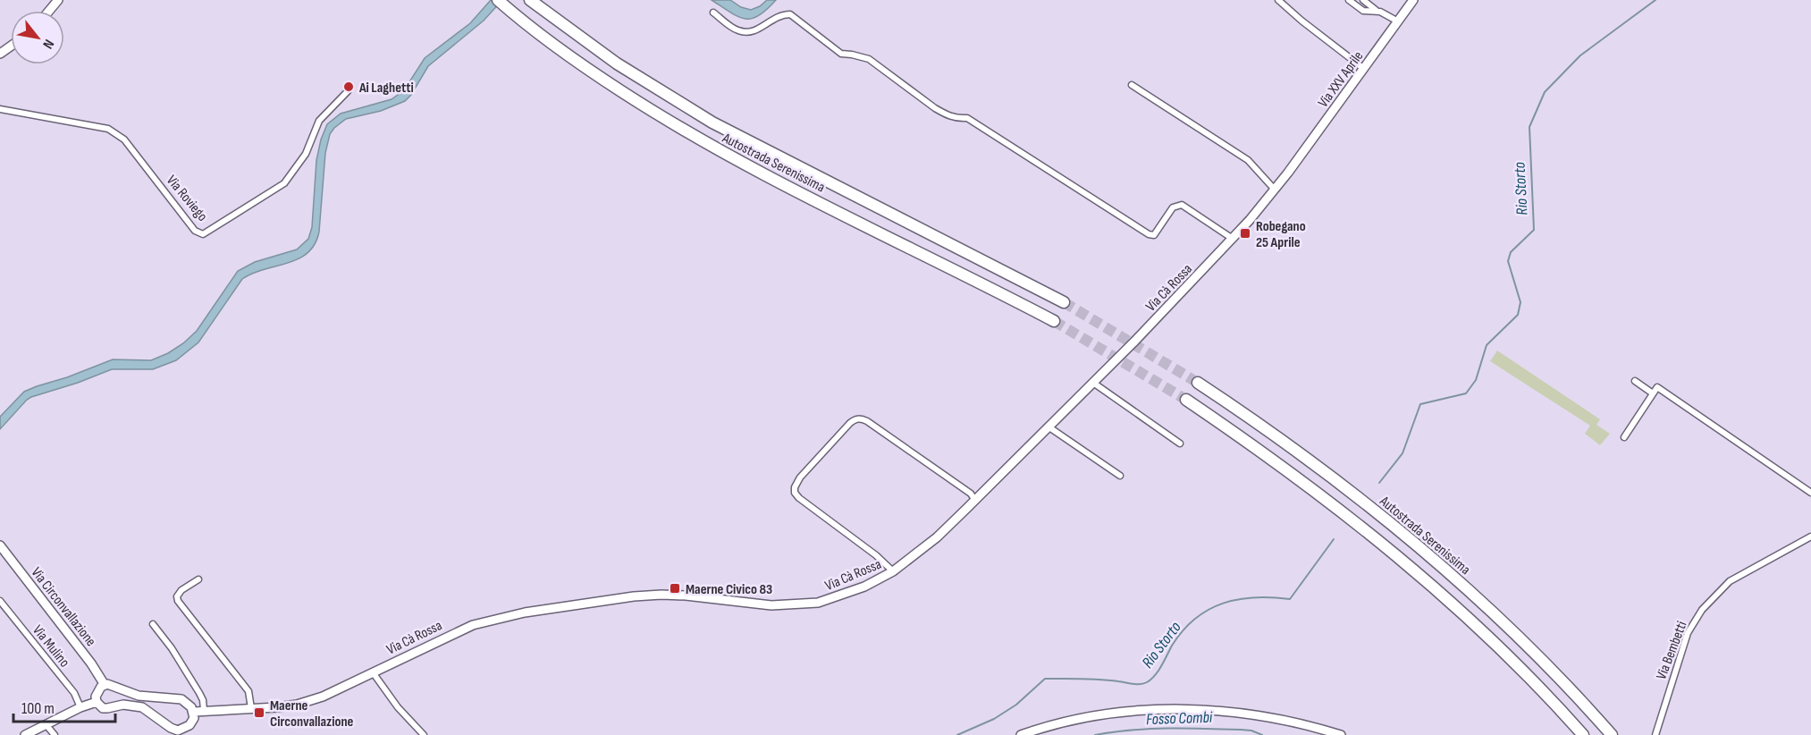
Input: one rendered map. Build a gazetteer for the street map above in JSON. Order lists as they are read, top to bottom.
{
  "streets": {
    "highway": ["Autostrada Serenissima"],
    "main road": ["Via XXV Aprile", "Via Cà Rossa", "Via Circonvallazione"],
    "street": ["Via Roviego", "Via Mulino", "Via Bembetti"]
  },
  "crossings": [
    ["Via XXV Aprile", "Via Cà Rossa"]
  ],
  "water": ["Rio Storto", "Fosso Combi"],
  "places": {
    "other": ["Ai Laghetti"],
    "transit": ["Robegano 25 Aprile", "Maerne Civico 83", "Maerne Circonvallazione"]
  },
  "scale_bar": "100 m",
  "north": "bottom right"
}
